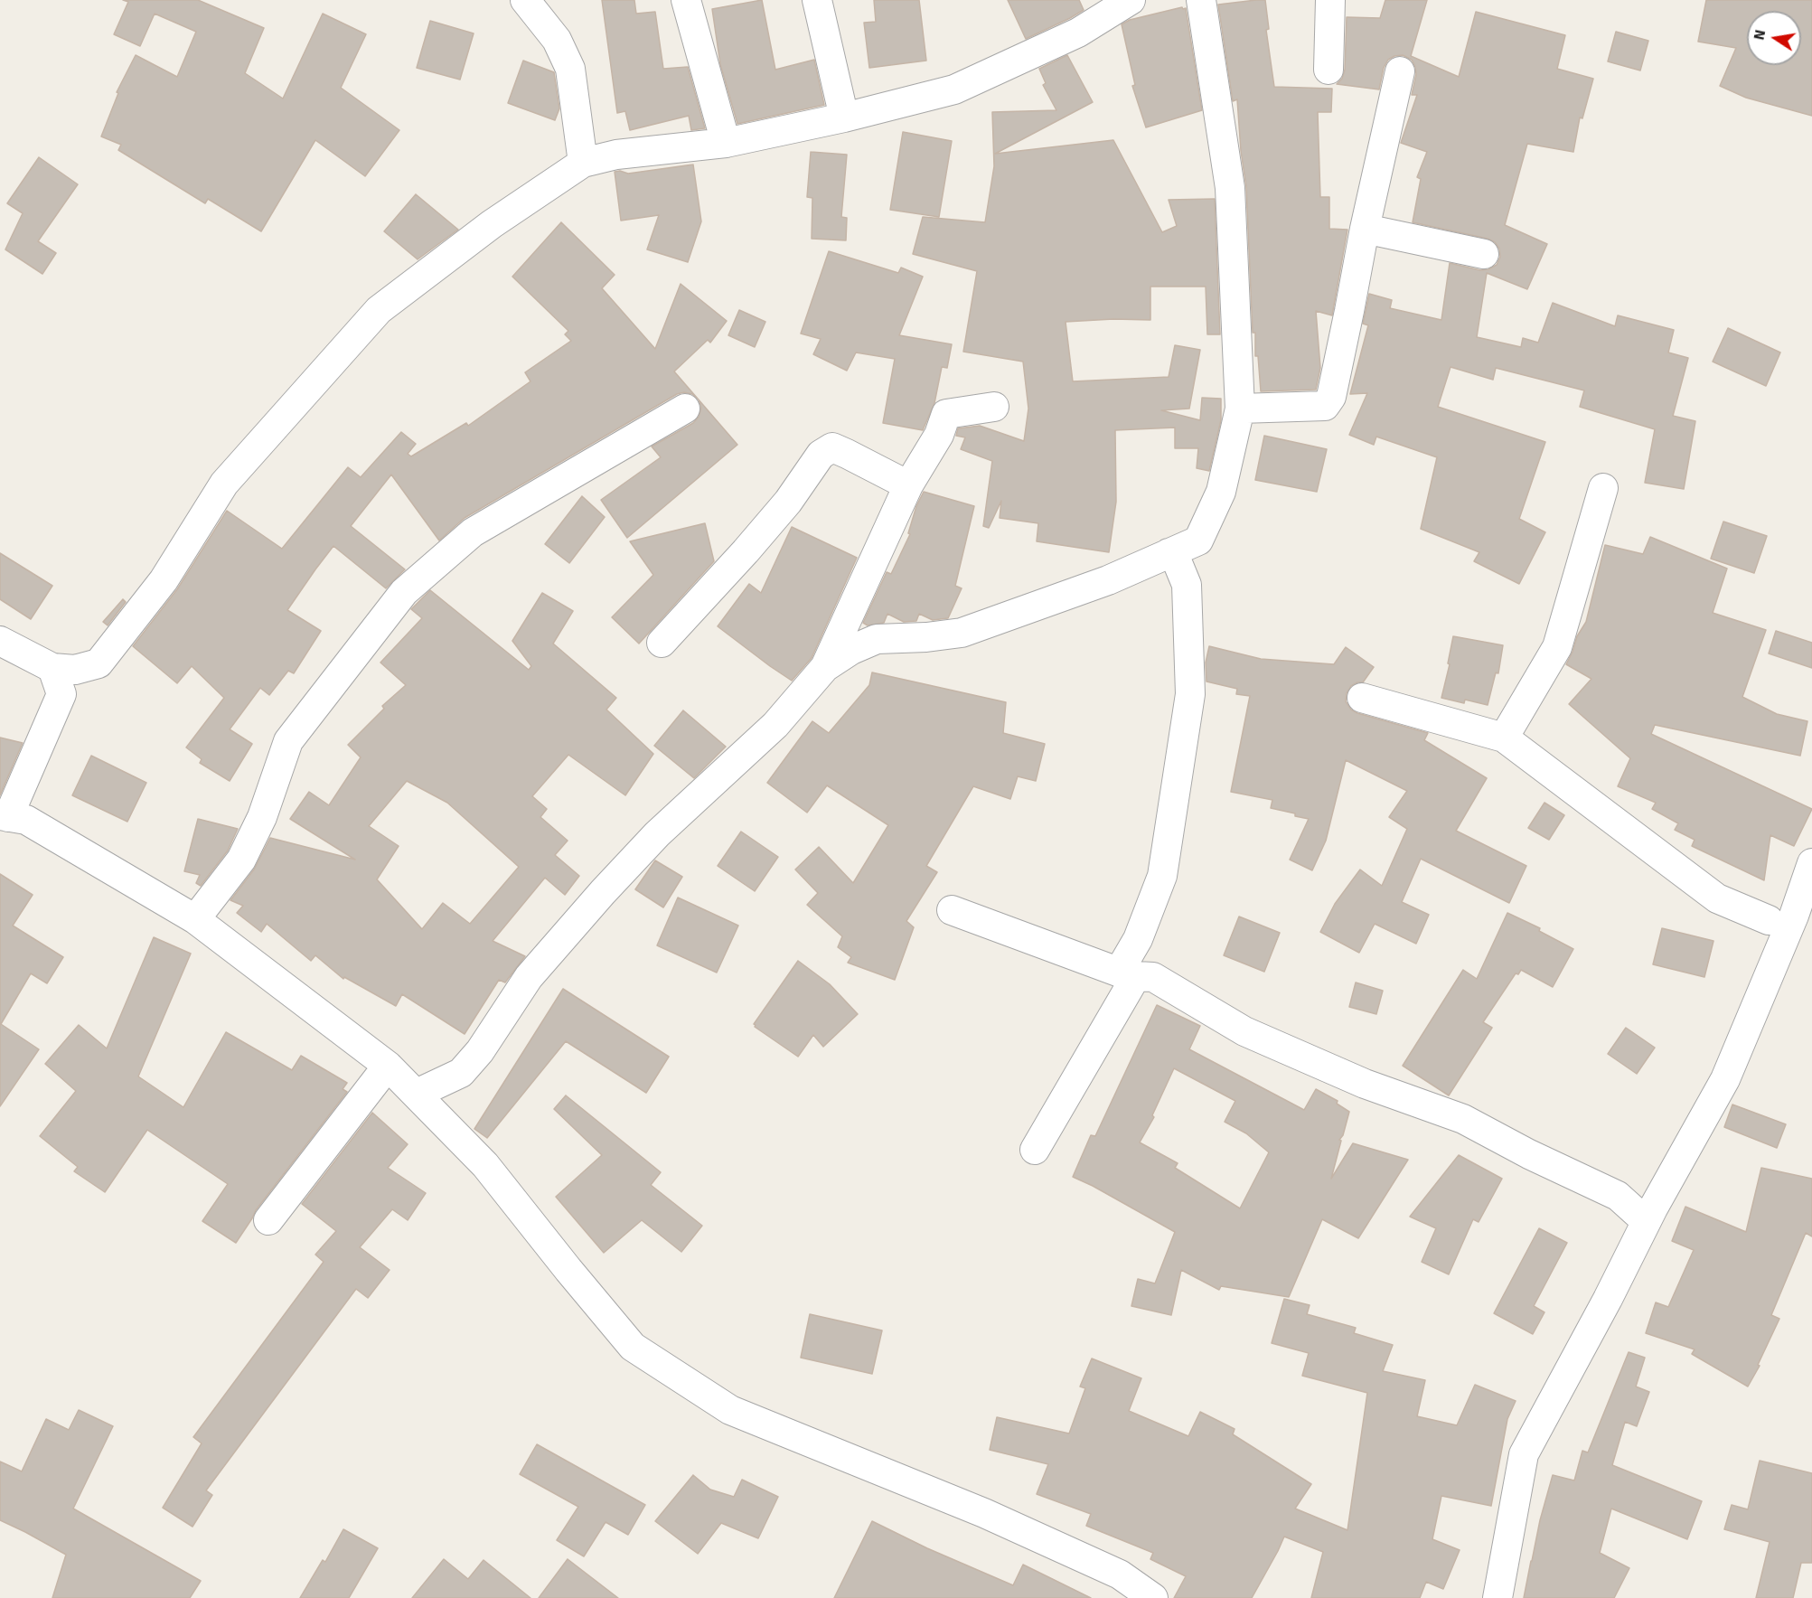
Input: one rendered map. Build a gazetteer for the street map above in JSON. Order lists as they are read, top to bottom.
{
  "north": "left"
}
